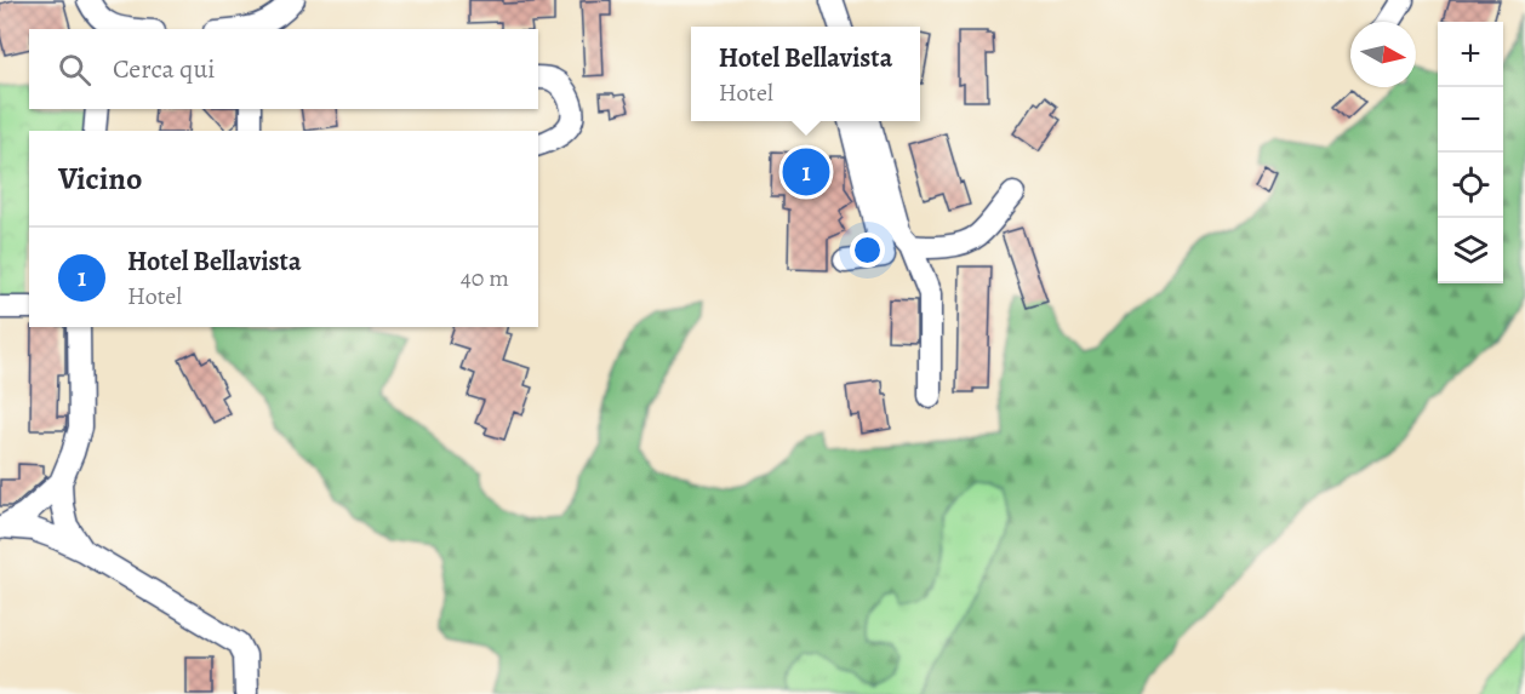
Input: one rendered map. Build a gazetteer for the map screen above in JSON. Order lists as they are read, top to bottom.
{
  "north": "right",
  "page": {
    "map_buttons": ["+", "−"],
    "popup": ["Hotel Bellavista", "Hotel"],
    "search": "Cerca qui",
    "heading": "Vicino",
    "pins": "1",
    "list": [
      {
        "mark": "1",
        "name": "Hotel Bellavista",
        "note": "Hotel",
        "value": "40 m"
      }
    ]
  }
}
